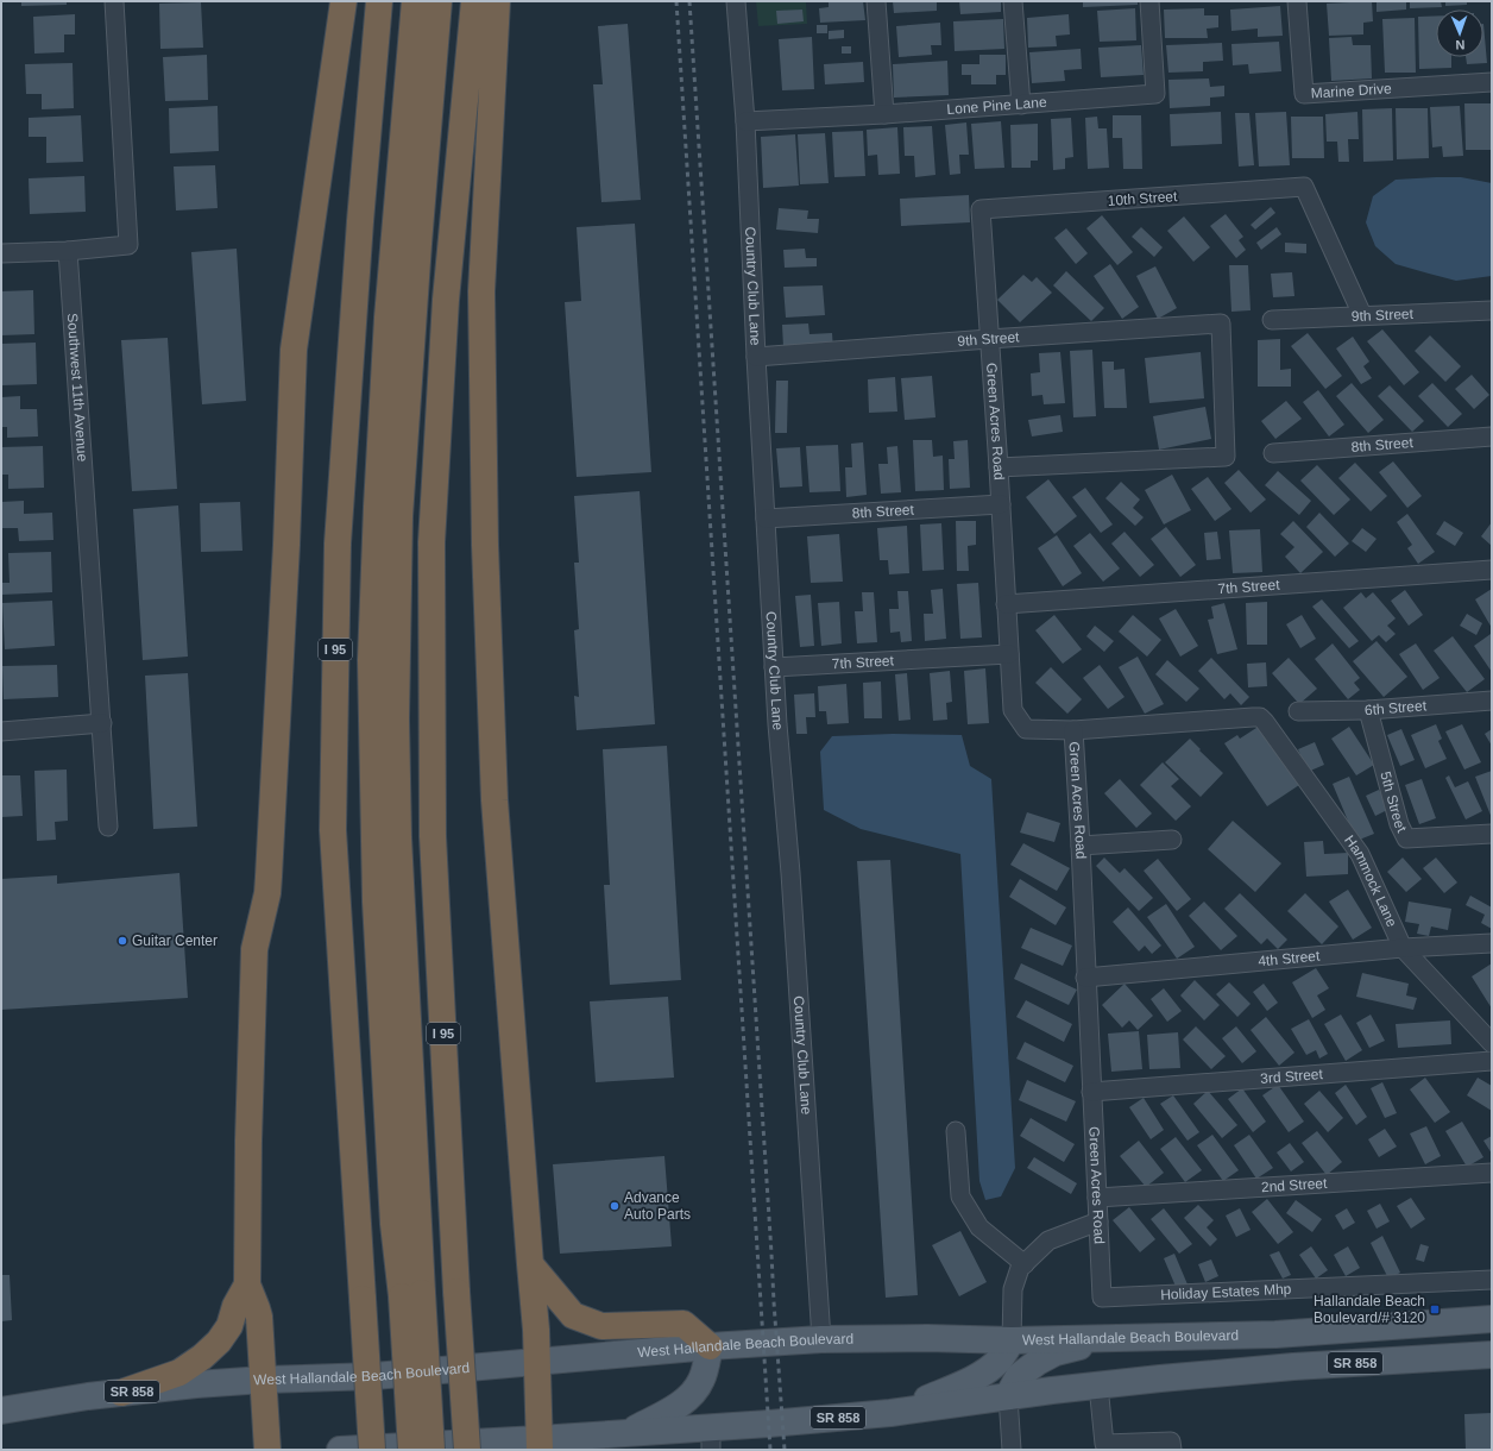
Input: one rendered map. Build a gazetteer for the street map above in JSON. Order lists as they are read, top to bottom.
{
  "streets": {
    "highway": ["I 95"],
    "main road": ["West Hallandale Beach Boulevard", "SR 858"],
    "street": [
      "Marine Drive",
      "Lone Pine Lane",
      "10th Street",
      "Country Club Lane",
      "9th Street",
      "Southwest 11th Avenue",
      "Green Acres Road",
      "8th Street",
      "7th Street",
      "6th Street",
      "5th Street",
      "Hammock Lane",
      "4th Street",
      "3rd Street",
      "2nd Street",
      "Holiday Estates Mhp"
    ]
  },
  "crossings": [
    ["Lone Pine Lane", "Country Club Lane"],
    ["10th Street", "9th Street"],
    ["10th Street", "Green Acres Road"],
    ["Country Club Lane", "9th Street"],
    ["Country Club Lane", "8th Street"],
    ["Country Club Lane", "7th Street"],
    ["Country Club Lane", "West Hallandale Beach Boulevard"],
    ["9th Street", "Green Acres Road"],
    ["Green Acres Road", "8th Street"],
    ["Green Acres Road", "7th Street"],
    ["Green Acres Road", "Hammock Lane"],
    ["Green Acres Road", "4th Street"],
    ["Green Acres Road", "3rd Street"],
    ["Green Acres Road", "2nd Street"],
    ["Green Acres Road", "Holiday Estates Mhp"],
    ["6th Street", "5th Street"],
    ["Hammock Lane", "4th Street"]
  ],
  "places": {
    "other": ["Guitar Center", "Advance Auto Parts"],
    "transit": ["Hallandale Beach Boulevard/# 3120"]
  },
  "north": "bottom"
}
